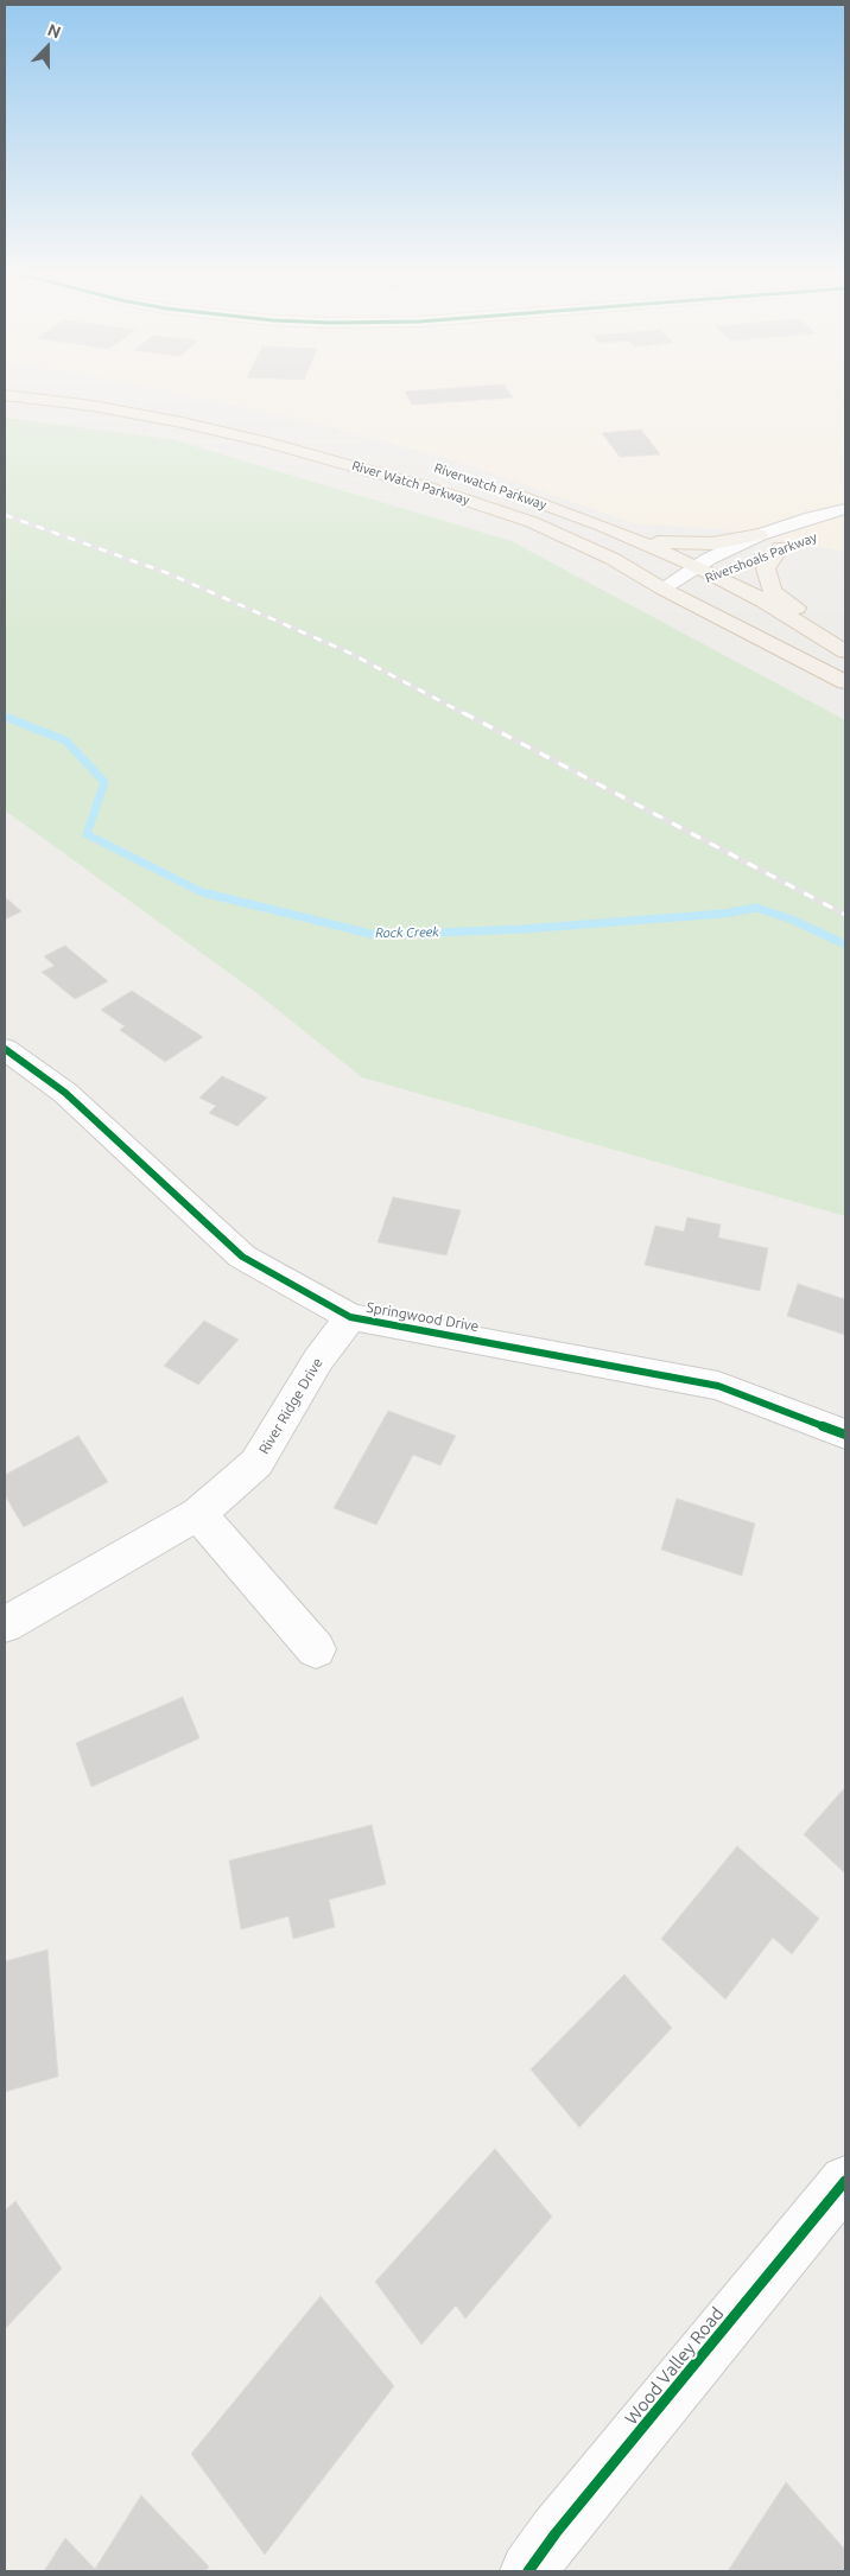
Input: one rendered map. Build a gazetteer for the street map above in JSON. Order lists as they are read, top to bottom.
{
  "streets": {
    "main road": ["River Watch Parkway", "Riverwatch Parkway"],
    "street": [
      "Rivershoals Parkway",
      "Springwood Drive",
      "River Ridge Drive",
      "Wood Valley Road"
    ]
  },
  "crossings": [
    ["River Watch Parkway", "Rivershoals Parkway"],
    ["Riverwatch Parkway", "Rivershoals Parkway"],
    ["Springwood Drive", "River Ridge Drive"]
  ],
  "water": ["Rock Creek"],
  "north": "top"
}
